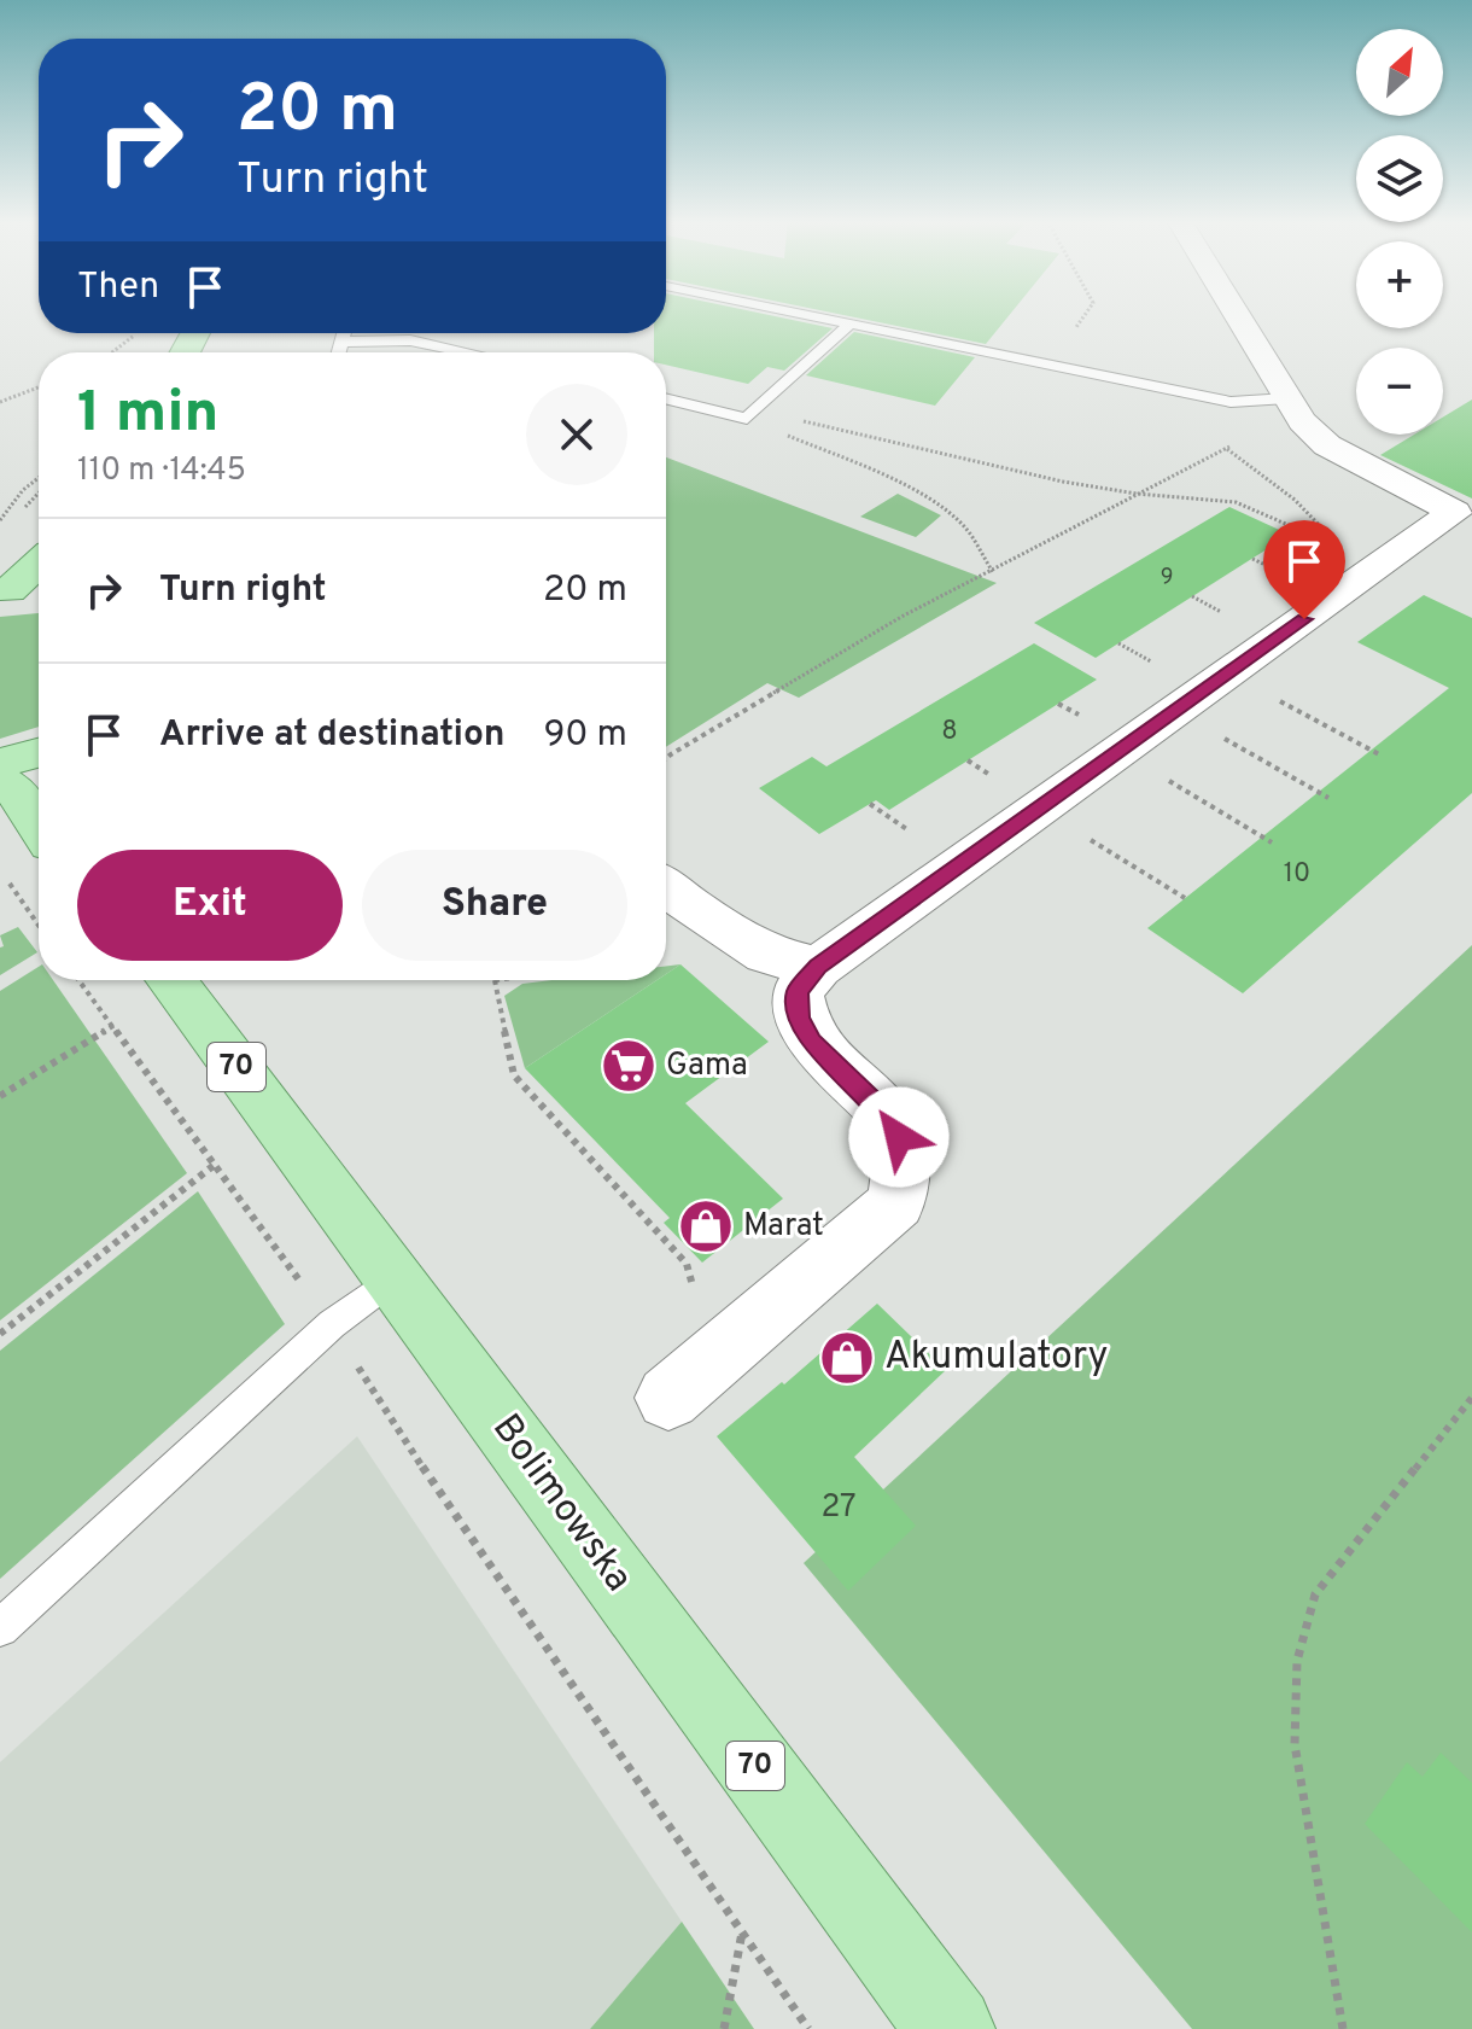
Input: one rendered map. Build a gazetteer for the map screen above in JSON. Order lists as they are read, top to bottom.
{
  "streets": {
    "main road": ["70", "Bolimowska"]
  },
  "places": {
    "supermarket": ["Gama"],
    "shop": ["Marat", "Akumulatory"]
  },
  "house_numbers": [
    "9",
    "8",
    "10",
    "27"
  ],
  "north": "top right",
  "page": {
    "map_buttons": ["+", "−"],
    "turn": ["20 m", "Turn right"],
    "then": "Then",
    "heading": ["1 min", "110 m · 14:45"],
    "list": [
      {
        "name": "Turn right",
        "value": "20 m"
      },
      {
        "name": "Arrive at destination",
        "value": "90 m"
      }
    ],
    "buttons": ["Exit", "Share"]
  }
}
